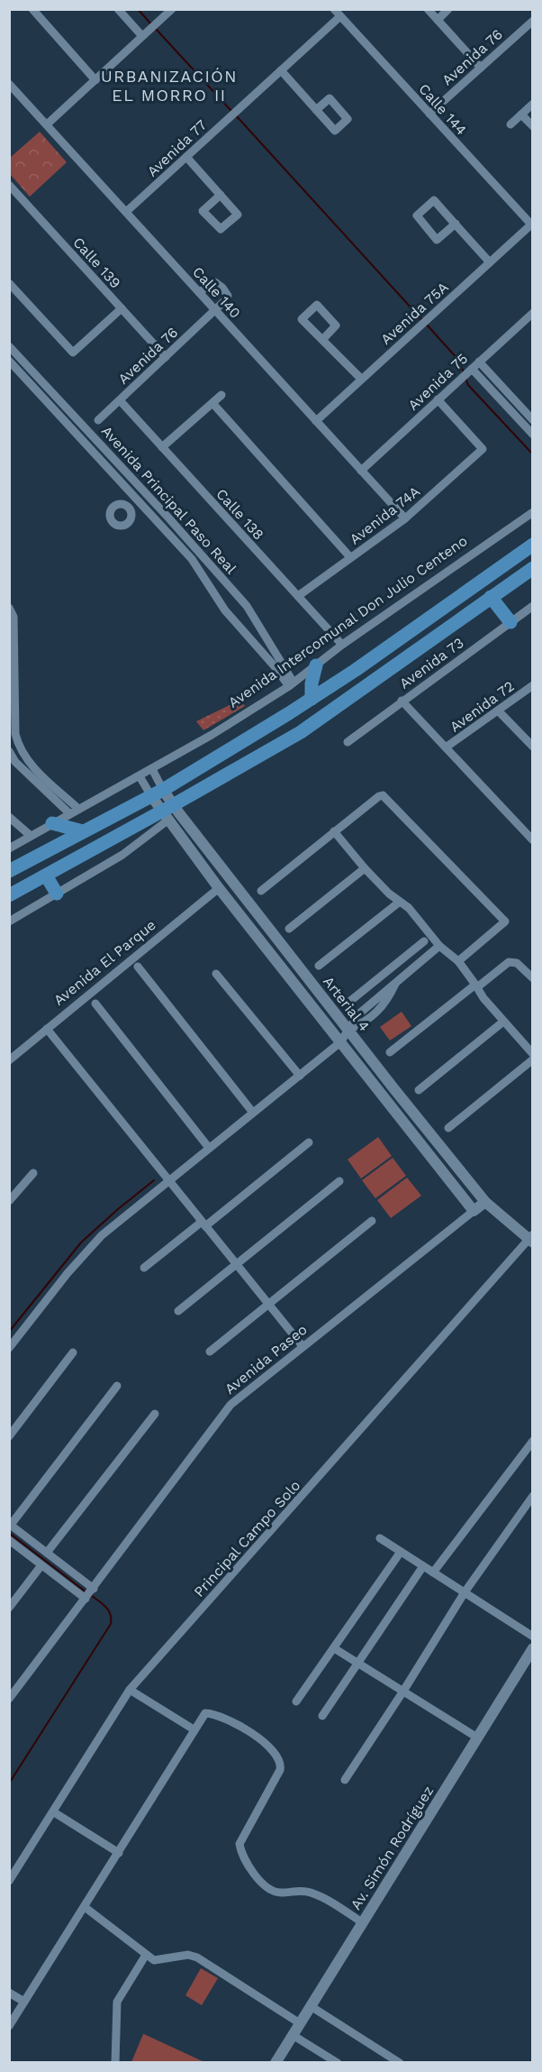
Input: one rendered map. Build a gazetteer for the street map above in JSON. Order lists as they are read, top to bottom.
{
  "streets": {
    "street": [
      "Avenida 76",
      "Calle 144",
      "Avenida 77",
      "Calle 139",
      "Calle 140",
      "Avenida 75A",
      "Avenida 75",
      "Avenida Principal Paso Real",
      "Calle 138",
      "Avenida 74A",
      "Avenida Intercomunal Don Julio Centeno",
      "Avenida 73",
      "Avenida 72",
      "Avenida El Parque",
      "Arterial 4",
      "Avenida Paseo",
      "Principal Campo Solo",
      "Av. Simón Rodríguez"
    ]
  },
  "crossings": [
    ["Avenida 76", "Calle 144"],
    ["Avenida 76", "Calle 139"],
    ["Avenida 76", "Calle 140"],
    ["Avenida 76", "Calle 138"],
    ["Calle 144", "Avenida 77"],
    ["Calle 144", "Avenida 75A"],
    ["Avenida 77", "Calle 140"],
    ["Calle 140", "Avenida 75A"],
    ["Calle 140", "Avenida 75"],
    ["Calle 140", "Avenida 74A"],
    ["Avenida 75", "Avenida 74A"],
    ["Avenida Principal Paso Real", "Avenida Intercomunal Don Julio Centeno"],
    ["Calle 138", "Avenida 74A"],
    ["Calle 138", "Avenida Intercomunal Don Julio Centeno"],
    ["Avenida Intercomunal Don Julio Centeno", "Arterial 4"],
    ["Avenida El Parque", "Arterial 4"],
    ["Arterial 4", "Avenida Paseo"],
    ["Arterial 4", "Principal Campo Solo"]
  ],
  "districts": ["URBANIZACIÓN EL MORRO II"]
}
